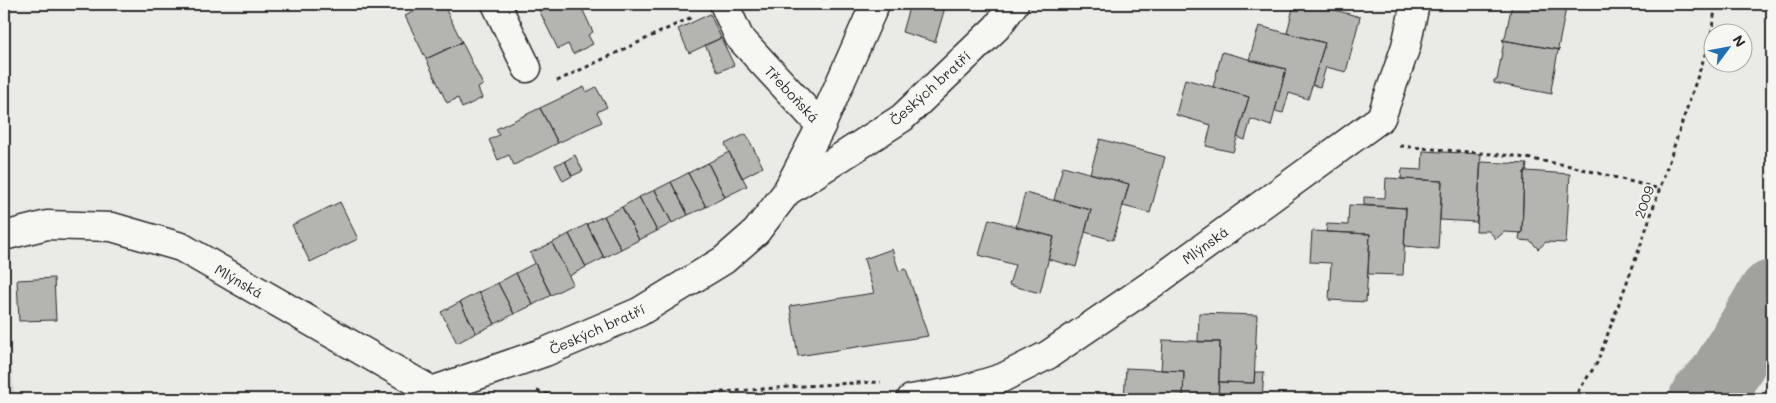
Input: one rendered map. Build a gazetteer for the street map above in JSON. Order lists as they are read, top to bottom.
{
  "streets": {
    "street": ["Českých bratří", "Třeboňská", "Mlýnská"],
    "path": ["2009"]
  },
  "crossings": [
    ["Českých bratří", "Třeboňská"],
    ["Českých bratří", "Mlýnská"]
  ],
  "north": "top right"
}
